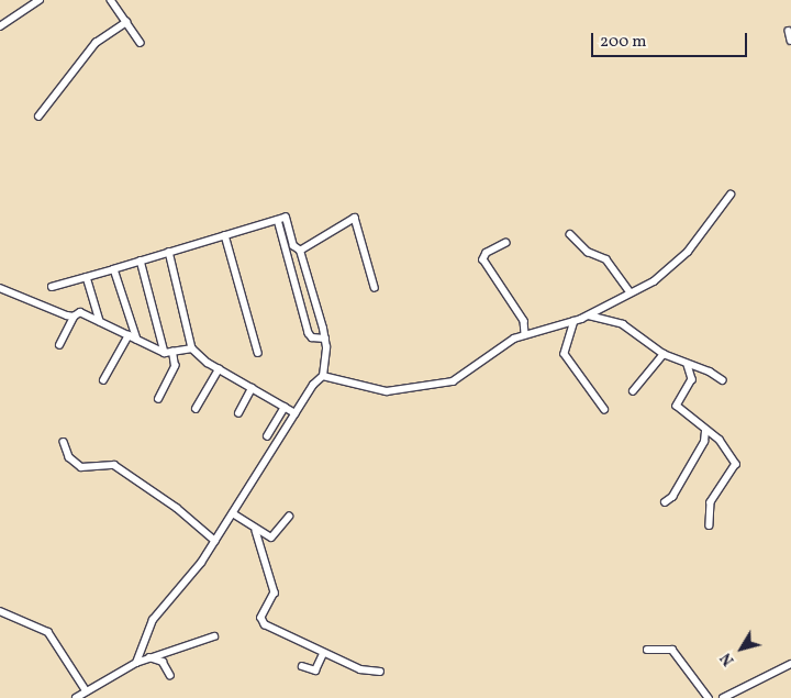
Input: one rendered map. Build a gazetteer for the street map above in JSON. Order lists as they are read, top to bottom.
{
  "scale_bar": "200 m",
  "north": "bottom left"
}
